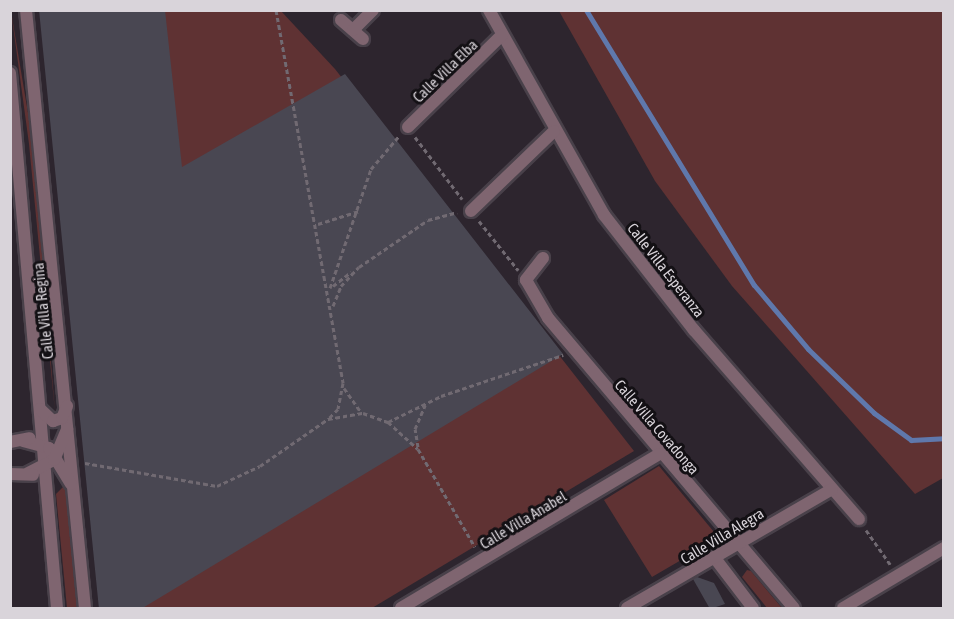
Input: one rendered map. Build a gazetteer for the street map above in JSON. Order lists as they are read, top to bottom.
{
  "streets": {
    "street": [
      "Calle Villa Elba",
      "Calle Villa Esperanza",
      "Calle Villa Regina",
      "Calle Villa Covadonga",
      "Calle Villa Anabel",
      "Calle Villa Alegra"
    ]
  },
  "crossings": [
    ["Calle Villa Elba", "Calle Villa Esperanza"],
    ["Calle Villa Esperanza", "Calle Villa Alegra"],
    ["Calle Villa Covadonga", "Calle Villa Anabel"],
    ["Calle Villa Covadonga", "Calle Villa Alegra"]
  ]
}
